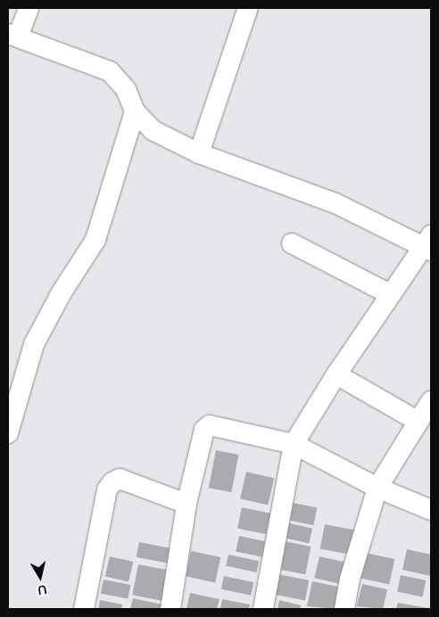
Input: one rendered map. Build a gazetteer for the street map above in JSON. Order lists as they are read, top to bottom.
{
  "north": "bottom"
}
